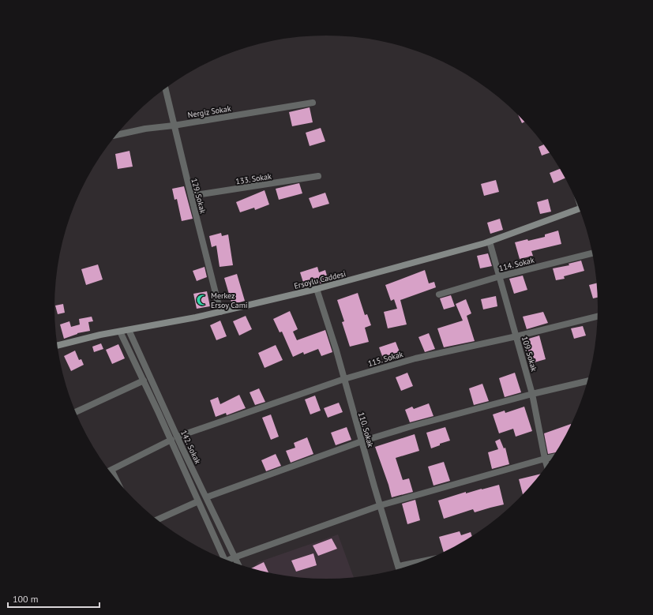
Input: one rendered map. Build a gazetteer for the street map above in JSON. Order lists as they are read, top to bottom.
{
  "streets": {
    "street": [
      "Nergiz Sokak",
      "133. Sokak",
      "129. Sokak",
      "114. Sokak",
      "Ersoylu Caddesi",
      "109. Sokak",
      "115. Sokak",
      "110. Sokak",
      "142. Sokak"
    ]
  },
  "crossings": [
    ["Nergiz Sokak", "129. Sokak"],
    ["133. Sokak", "129. Sokak"],
    ["129. Sokak", "Ersoylu Caddesi"],
    ["114. Sokak", "109. Sokak"],
    ["Ersoylu Caddesi", "109. Sokak"],
    ["Ersoylu Caddesi", "110. Sokak"],
    ["Ersoylu Caddesi", "142. Sokak"],
    ["109. Sokak", "115. Sokak"],
    ["115. Sokak", "110. Sokak"],
    ["115. Sokak", "142. Sokak"]
  ],
  "places": {
    "mosque": ["Merkez Ersoy Cami"]
  },
  "scale_bar": "100 m"
}
